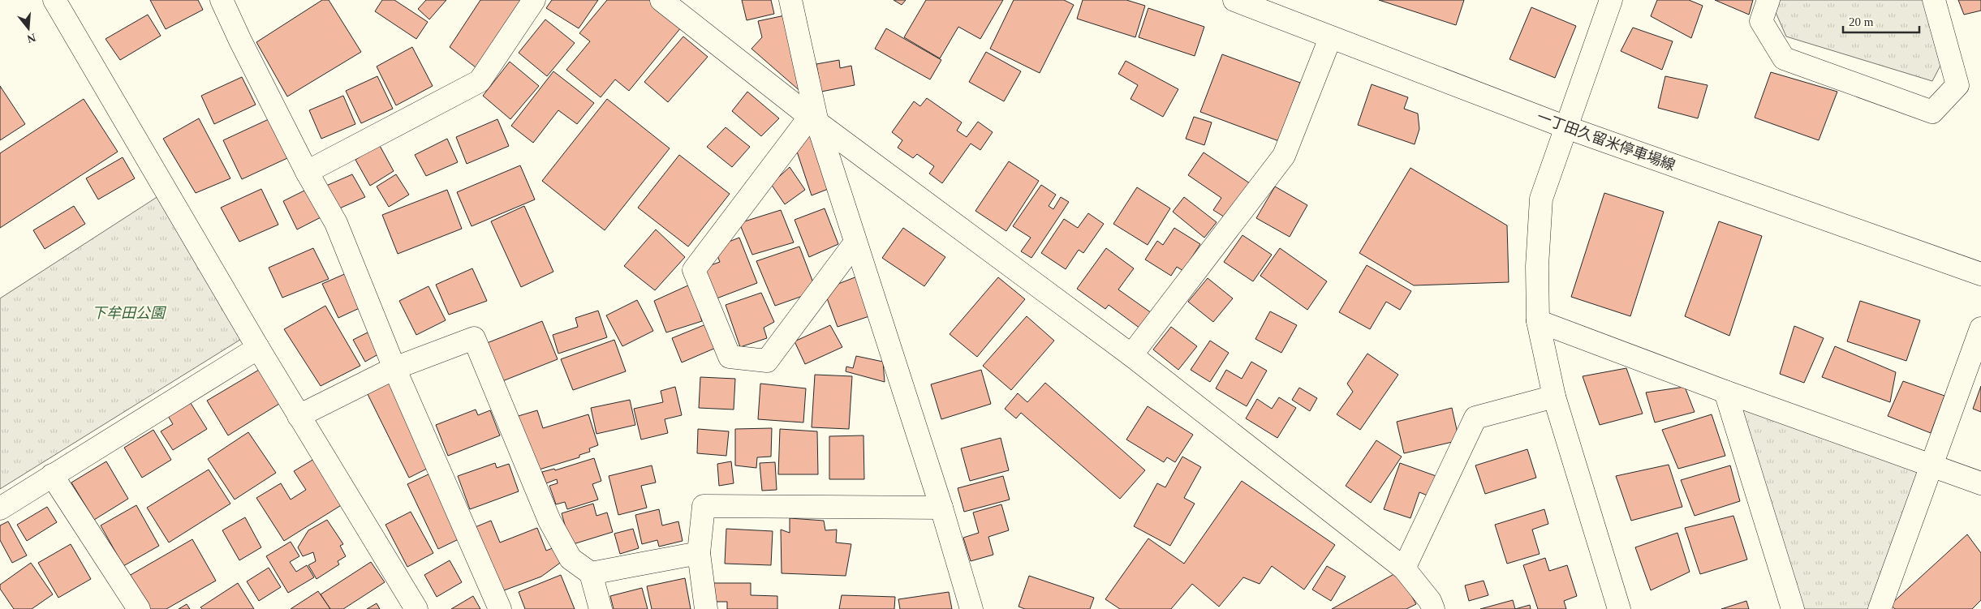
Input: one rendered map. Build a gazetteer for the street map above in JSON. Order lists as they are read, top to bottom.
{
  "streets": {
    "street": ["一丁田久留米停車場線"]
  },
  "parks": ["下牟田公園"],
  "scale_bar": "20 m",
  "north": "bottom"
}
